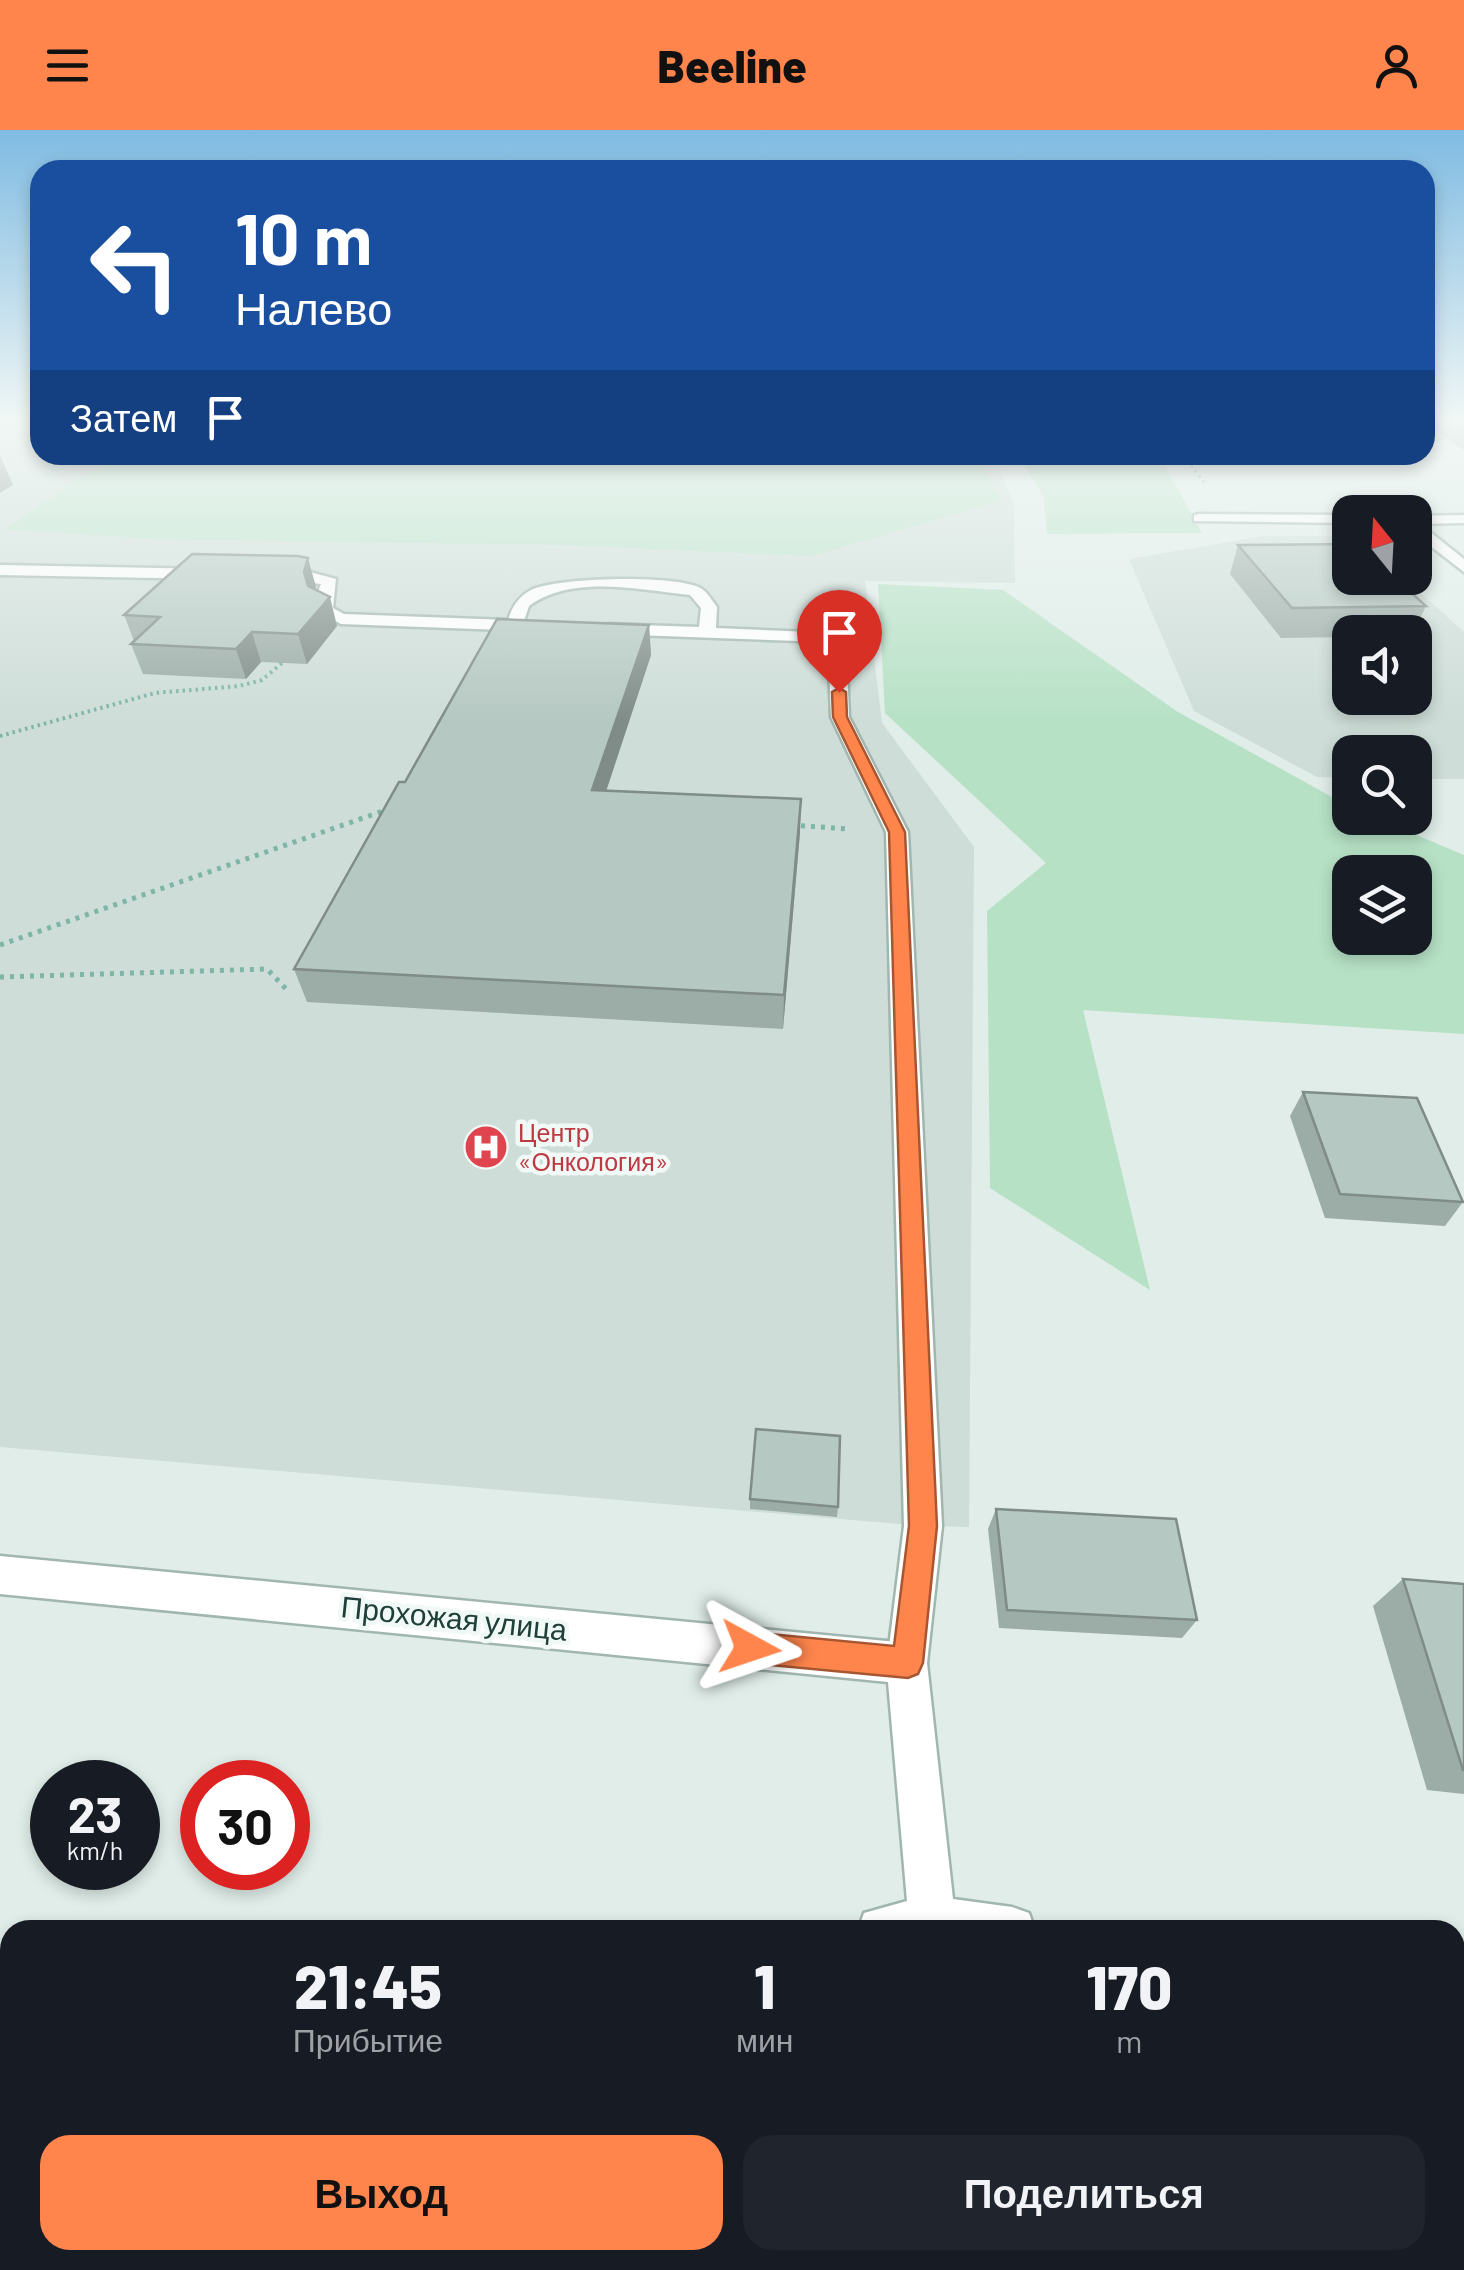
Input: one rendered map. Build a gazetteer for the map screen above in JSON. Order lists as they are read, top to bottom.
{
  "streets": {
    "street": ["Прохожая улица"]
  },
  "places": {
    "hospital": ["Центр «Онкология»"]
  },
  "north": "top",
  "page": {
    "header": "Beeline",
    "turn": ["10 m", "Налево"],
    "then": "Затем",
    "speed": "23 km/h",
    "limit": "30",
    "eta": [
      "21:45",
      "Прибытие",
      "1",
      "мин",
      "170",
      "m"
    ],
    "buttons": ["Выход", "Поделиться"]
  }
}
